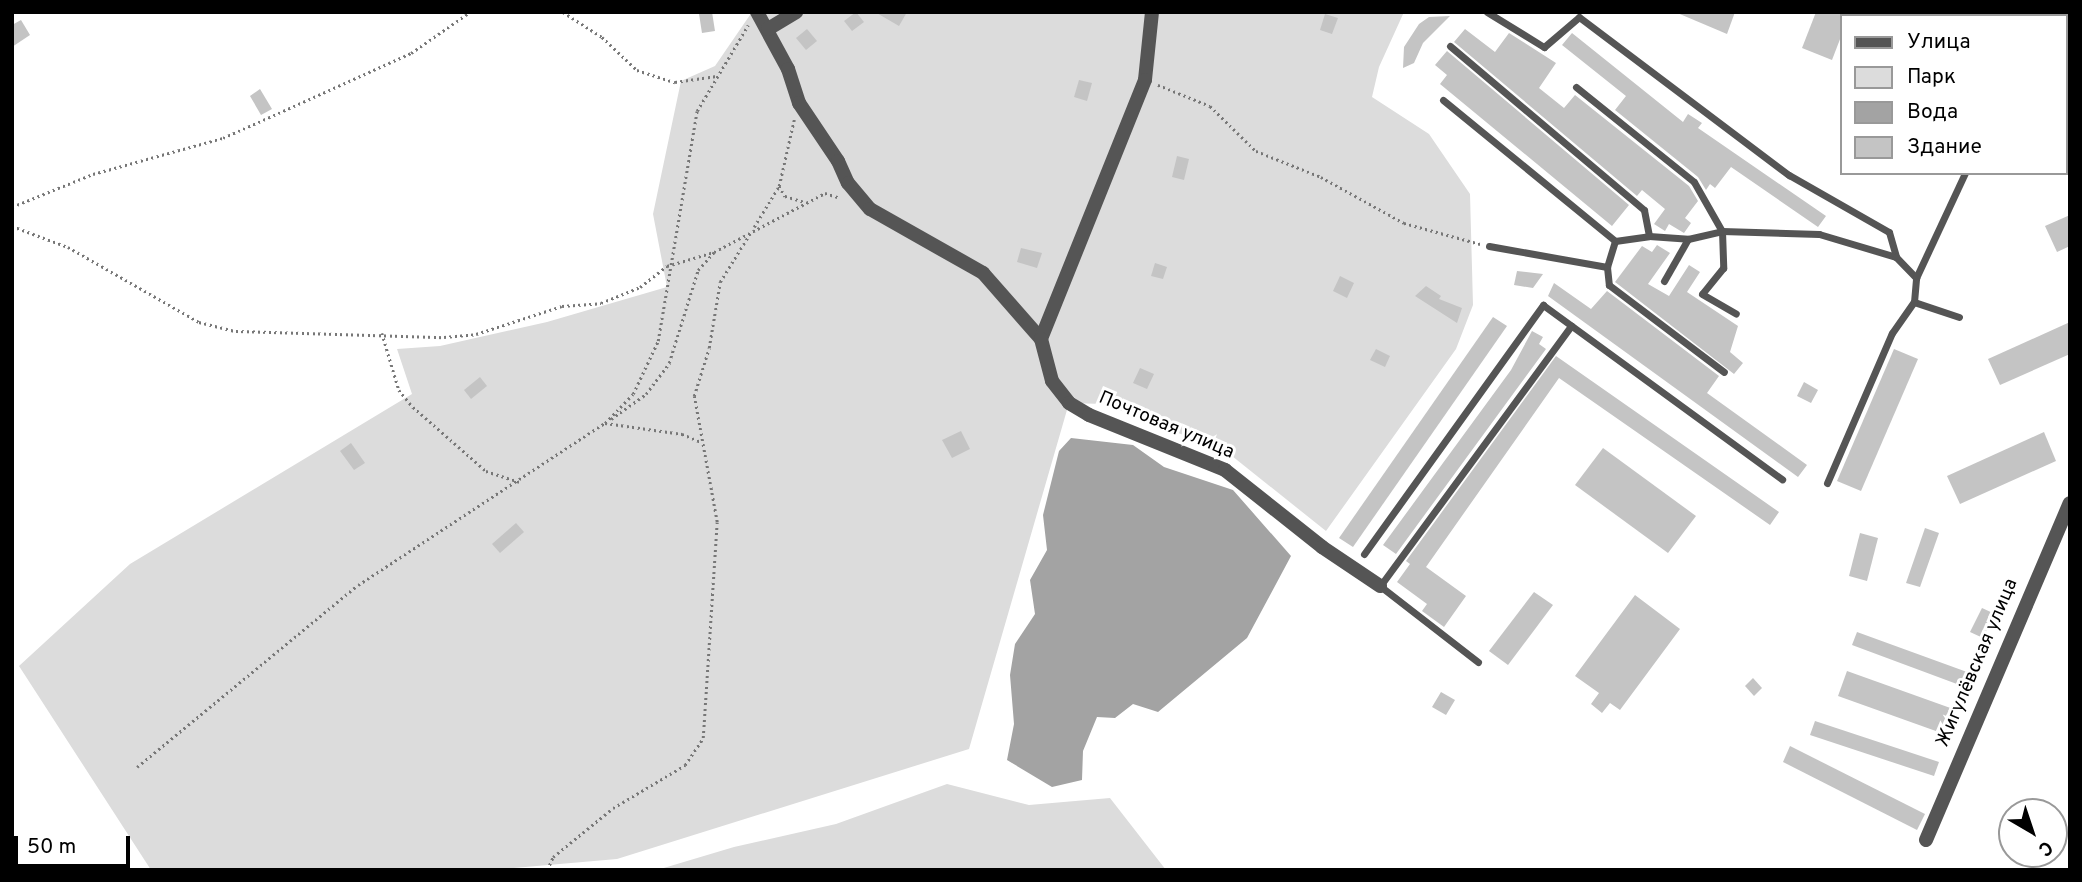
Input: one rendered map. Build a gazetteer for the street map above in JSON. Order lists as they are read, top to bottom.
{
  "streets": {
    "street": ["Почтовая улица", "Жигулёвская улица"]
  },
  "legend": [
    "Улица",
    "Парк",
    "Вода",
    "Здание"
  ],
  "scale_bar": "50 m",
  "north": "bottom right"
}
